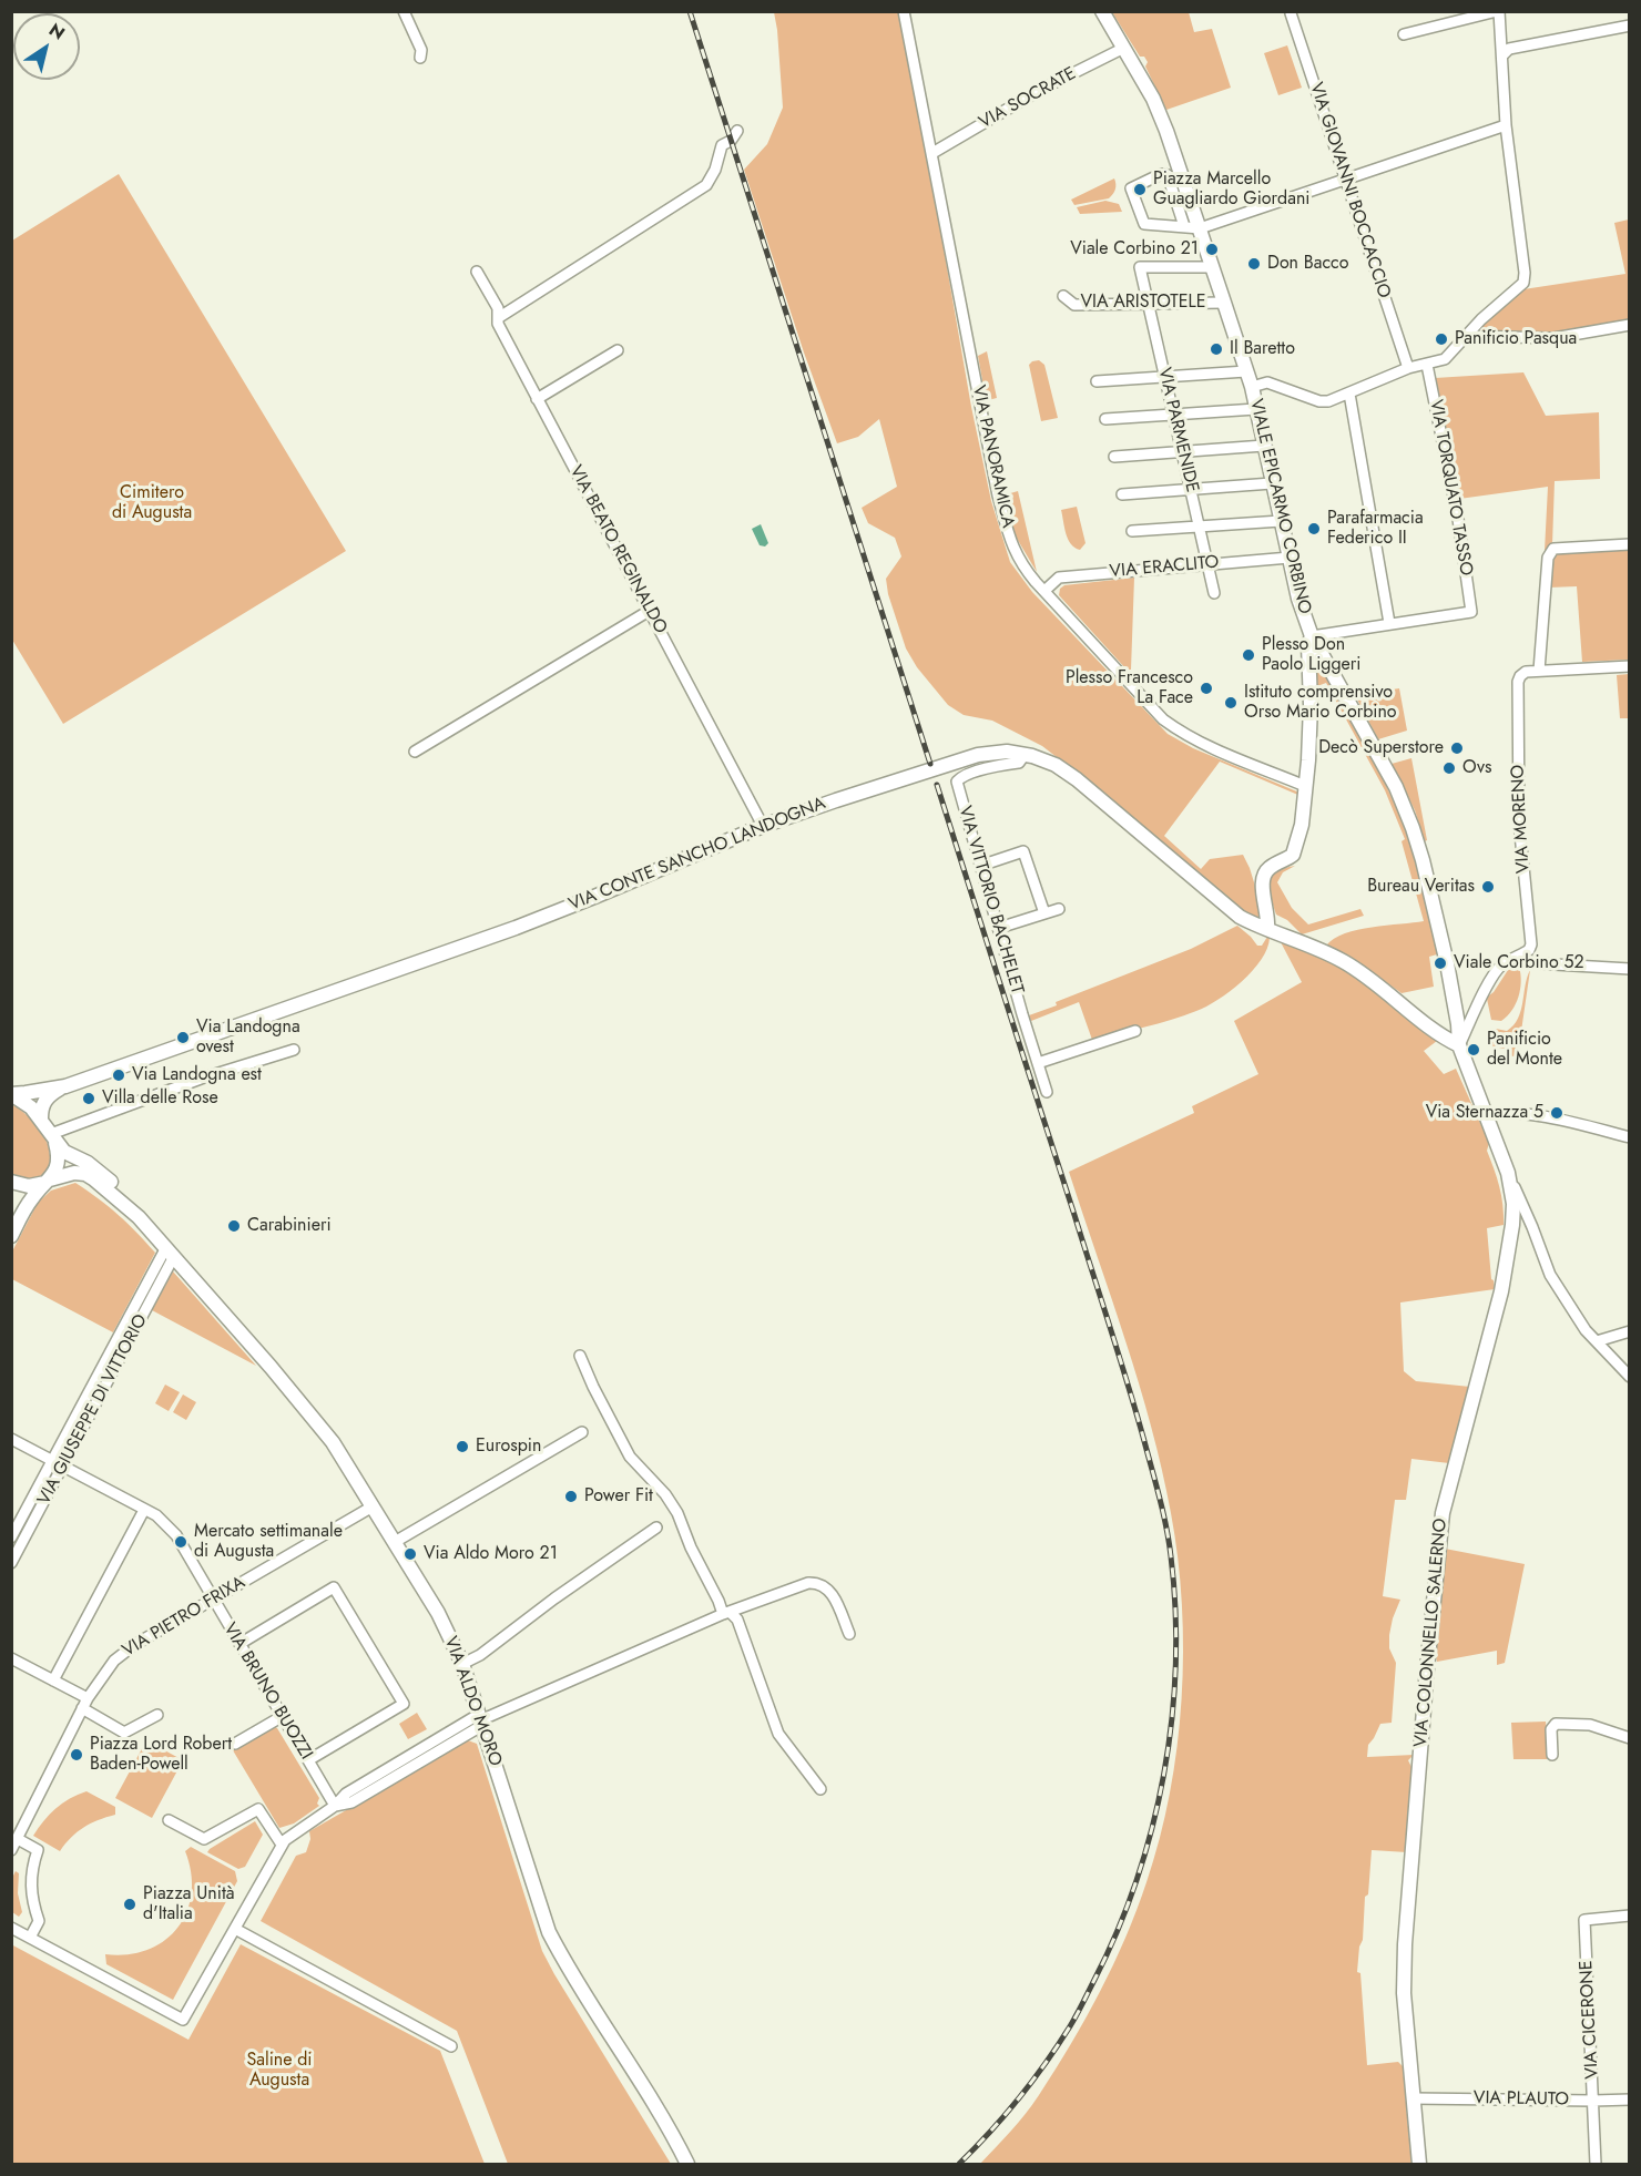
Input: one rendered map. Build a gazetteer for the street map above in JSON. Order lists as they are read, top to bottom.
{
  "streets": {
    "main road": [
      "VIALE EPICARMO CORBINO",
      "VIA CONTE SANCHO LANDOGNA",
      "VIA COLONNELLO SALERNO",
      "VIA ALDO MORO"
    ],
    "street": [
      "VIA SOCRATE",
      "VIA GIOVANNI BOCCACCIO",
      "VIA ARISTOTELE",
      "VIA PARMENIDE",
      "VIA PANORAMICA",
      "VIA TORQUATO TASSO",
      "VIA BEATO REGINALDO",
      "VIA ERACLITO",
      "VIA MORENO",
      "VIA VITTORIO BACHELET",
      "VIA GIUSEPPE DI VITTORIO",
      "VIA PIETRO FRIXA",
      "VIA BRUNO BUOZZI",
      "VIA CICERONE",
      "VIA PLAUTO"
    ]
  },
  "crossings": [
    ["VIA SOCRATE", "VIA PANORAMICA"],
    ["VIA SOCRATE", "VIALE EPICARMO CORBINO"],
    ["VIA ARISTOTELE", "VIA PARMENIDE"],
    ["VIA ARISTOTELE", "VIALE EPICARMO CORBINO"],
    ["VIA PARMENIDE", "VIALE EPICARMO CORBINO"],
    ["VIA PARMENIDE", "VIA ERACLITO"],
    ["VIA PANORAMICA", "VIA ERACLITO"],
    ["VIALE EPICARMO CORBINO", "VIA ERACLITO"],
    ["VIALE EPICARMO CORBINO", "VIA CONTE SANCHO LANDOGNA"],
    ["VIALE EPICARMO CORBINO", "VIA COLONNELLO SALERNO"],
    ["VIA BEATO REGINALDO", "VIA CONTE SANCHO LANDOGNA"],
    ["VIA CONTE SANCHO LANDOGNA", "VIA VITTORIO BACHELET"],
    ["VIA GIUSEPPE DI VITTORIO", "VIA BRUNO BUOZZI"],
    ["VIA GIUSEPPE DI VITTORIO", "VIA ALDO MORO"],
    ["VIA PIETRO FRIXA", "VIA BRUNO BUOZZI"],
    ["VIA PIETRO FRIXA", "VIA ALDO MORO"],
    ["VIA COLONNELLO SALERNO", "VIA PLAUTO"],
    ["VIA CICERONE", "VIA PLAUTO"]
  ],
  "parks": ["Cimitero di Augusta", "Saline di Augusta"],
  "places": [
    "Piazza Marcello Guagliardo Giordani",
    "Viale Corbino 21",
    "Don Bacco",
    "Panificio Pasqua",
    "Il Baretto",
    "Parafarmacia Federico II",
    "Plesso Don Paolo Liggeri",
    "Plesso Francesco La Face",
    "Istituto comprensivo Orso Mario Corbino",
    "Decò Superstore",
    "Ovs",
    "Bureau Veritas",
    "Viale Corbino 52",
    "Via Landogna ovest",
    "Panificio del Monte",
    "Via Landogna est",
    "Villa delle Rose",
    "Via Sternazza 5",
    "Carabinieri",
    "Eurospin",
    "Power Fit",
    "Mercato settimanale di Augusta",
    "Via Aldo Moro 21",
    "Piazza Lord Robert Baden-Powell",
    "Piazza Unità d'Italia"
  ],
  "north": "top right"
}
